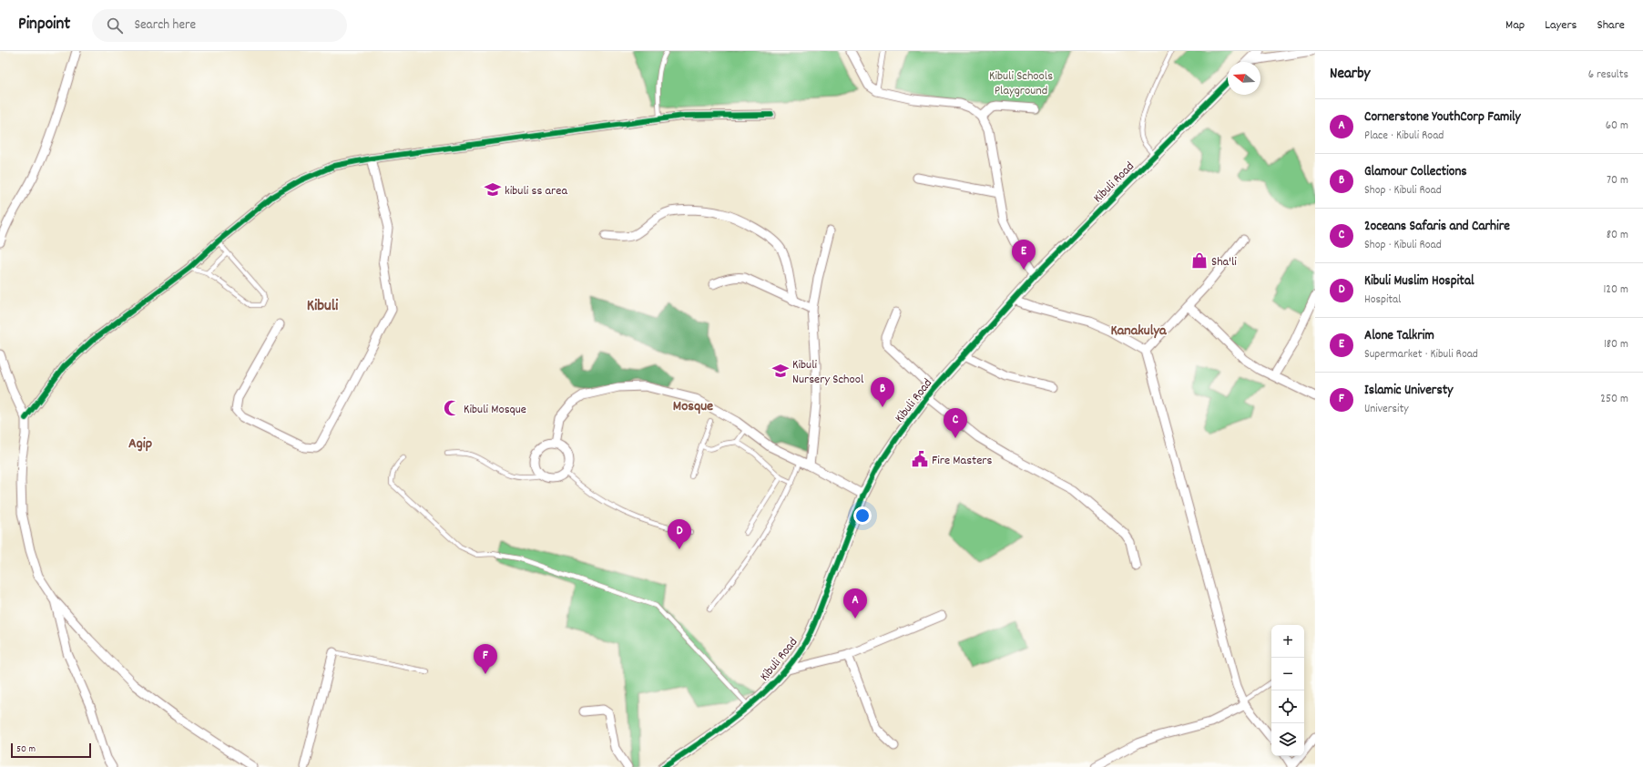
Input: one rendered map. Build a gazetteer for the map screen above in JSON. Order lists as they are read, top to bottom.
{
  "streets": {
    "street": ["Kibuli Road"]
  },
  "districts": [
    "Kibuli",
    "Kanakulya",
    "Mosque",
    "Agip"
  ],
  "parks": ["Kibuli Schools Playground"],
  "places": {
    "school or university": ["kibuli ss area", "Kibuli Nursery School"],
    "shop": ["Sha'li"],
    "mosque": ["Kibuli Mosque"],
    "public building": ["Fire Masters"]
  },
  "scale_bar": "50 m",
  "north": "left",
  "page": {
    "header": "Pinpoint",
    "search": "Search here",
    "nav": ["Map", "Layers", "Share"],
    "heading": ["Nearby", "6 results"],
    "list": [
      {
        "mark": "A",
        "name": "Cornerstone YouthCorp Family",
        "note": "Place · Kibuli Road",
        "value": "60 m"
      },
      {
        "mark": "B",
        "name": "Glamour Collections",
        "note": "Shop · Kibuli Road",
        "value": "70 m"
      },
      {
        "mark": "C",
        "name": "2oceans Safaris and Carhire",
        "note": "Shop · Kibuli Road",
        "value": "80 m"
      },
      {
        "mark": "D",
        "name": "Kibuli Muslim Hospital",
        "note": "Hospital",
        "value": "120 m"
      },
      {
        "mark": "E",
        "name": "Alone Talkrim",
        "note": "Supermarket · Kibuli Road",
        "value": "180 m"
      },
      {
        "mark": "F",
        "name": "Islamic Universty",
        "note": "University",
        "value": "250 m"
      }
    ],
    "pins": [
      "E",
      "B",
      "C",
      "D",
      "A",
      "F"
    ],
    "map_buttons": ["+", "−"],
    "scale": "50 m"
  }
}
